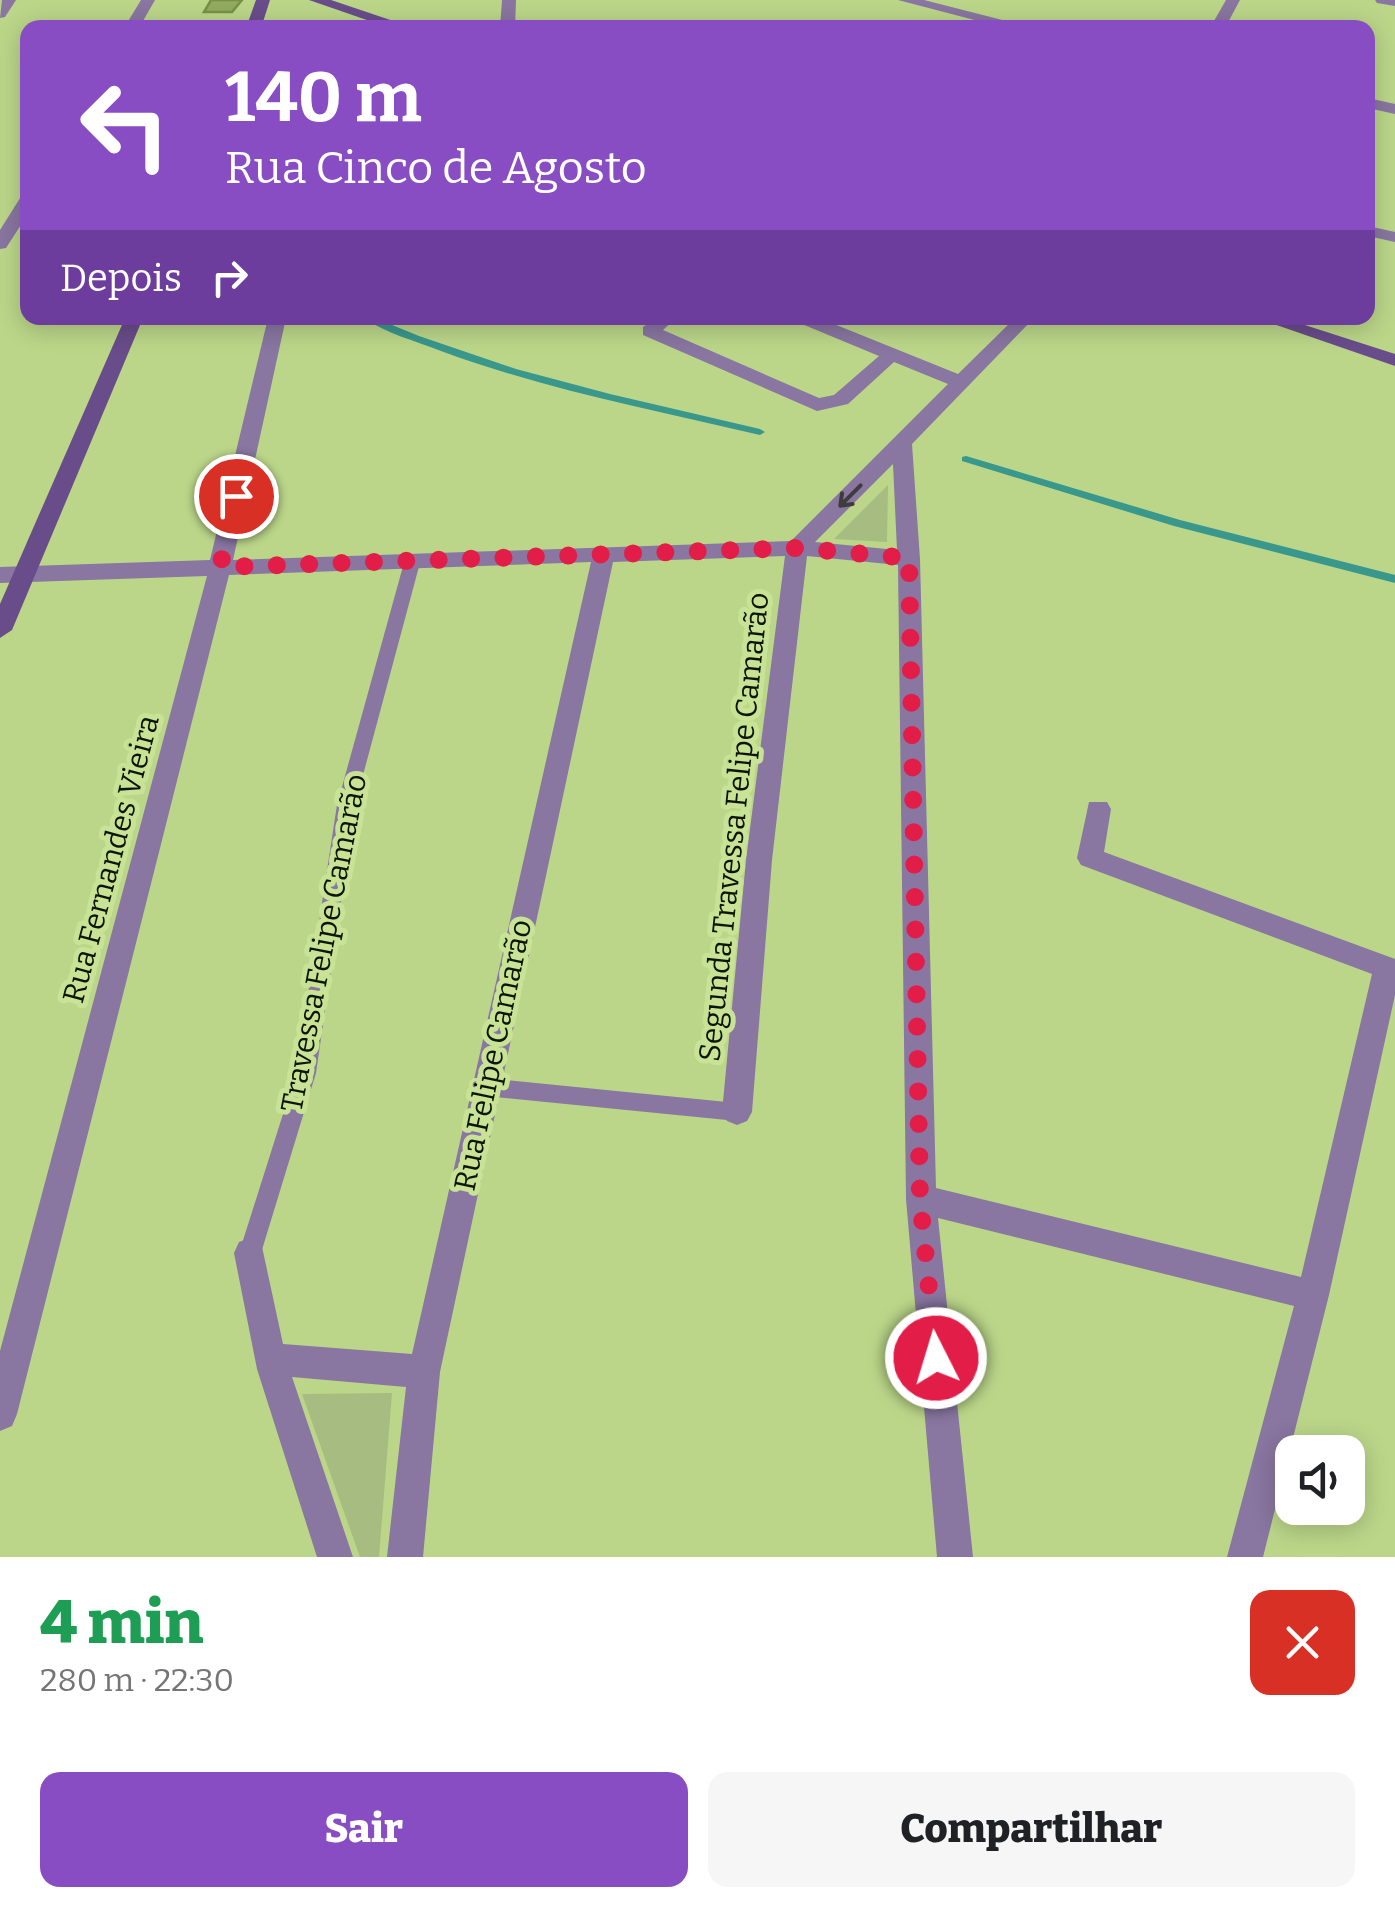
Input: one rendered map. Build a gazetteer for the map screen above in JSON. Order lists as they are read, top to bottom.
{
  "streets": {
    "street": [
      "Segunda Travessa Felipe Camarão",
      "Rua Fernandes Vieira",
      "Travessa Felipe Camarão",
      "Rua Felipe Camarão"
    ]
  },
  "page": {
    "turn": ["140 m", "Rua Cinco de Agosto"],
    "then": "Depois",
    "heading": ["4 min", "280 m · 22:30"],
    "buttons": ["Sair", "Compartilhar"]
  }
}
